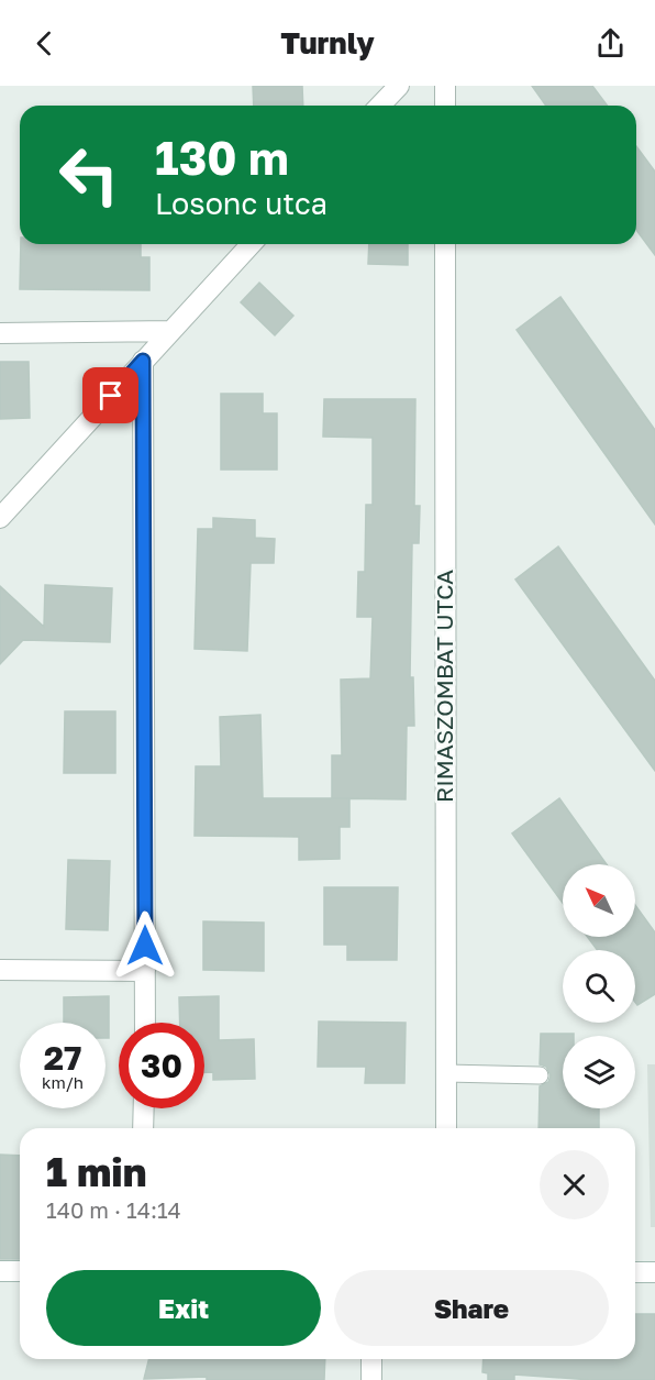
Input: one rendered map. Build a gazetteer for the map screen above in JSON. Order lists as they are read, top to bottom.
{
  "streets": {
    "street": ["RIMASZOMBAT UTCA"]
  },
  "north": "top left",
  "page": {
    "header": "Turnly",
    "turn": ["130 m", "Losonc utca"],
    "speed": "27 km/h",
    "limit": "30",
    "heading": ["1 min", "140 m · 14:14"],
    "buttons": ["Exit", "Share"]
  }
}
